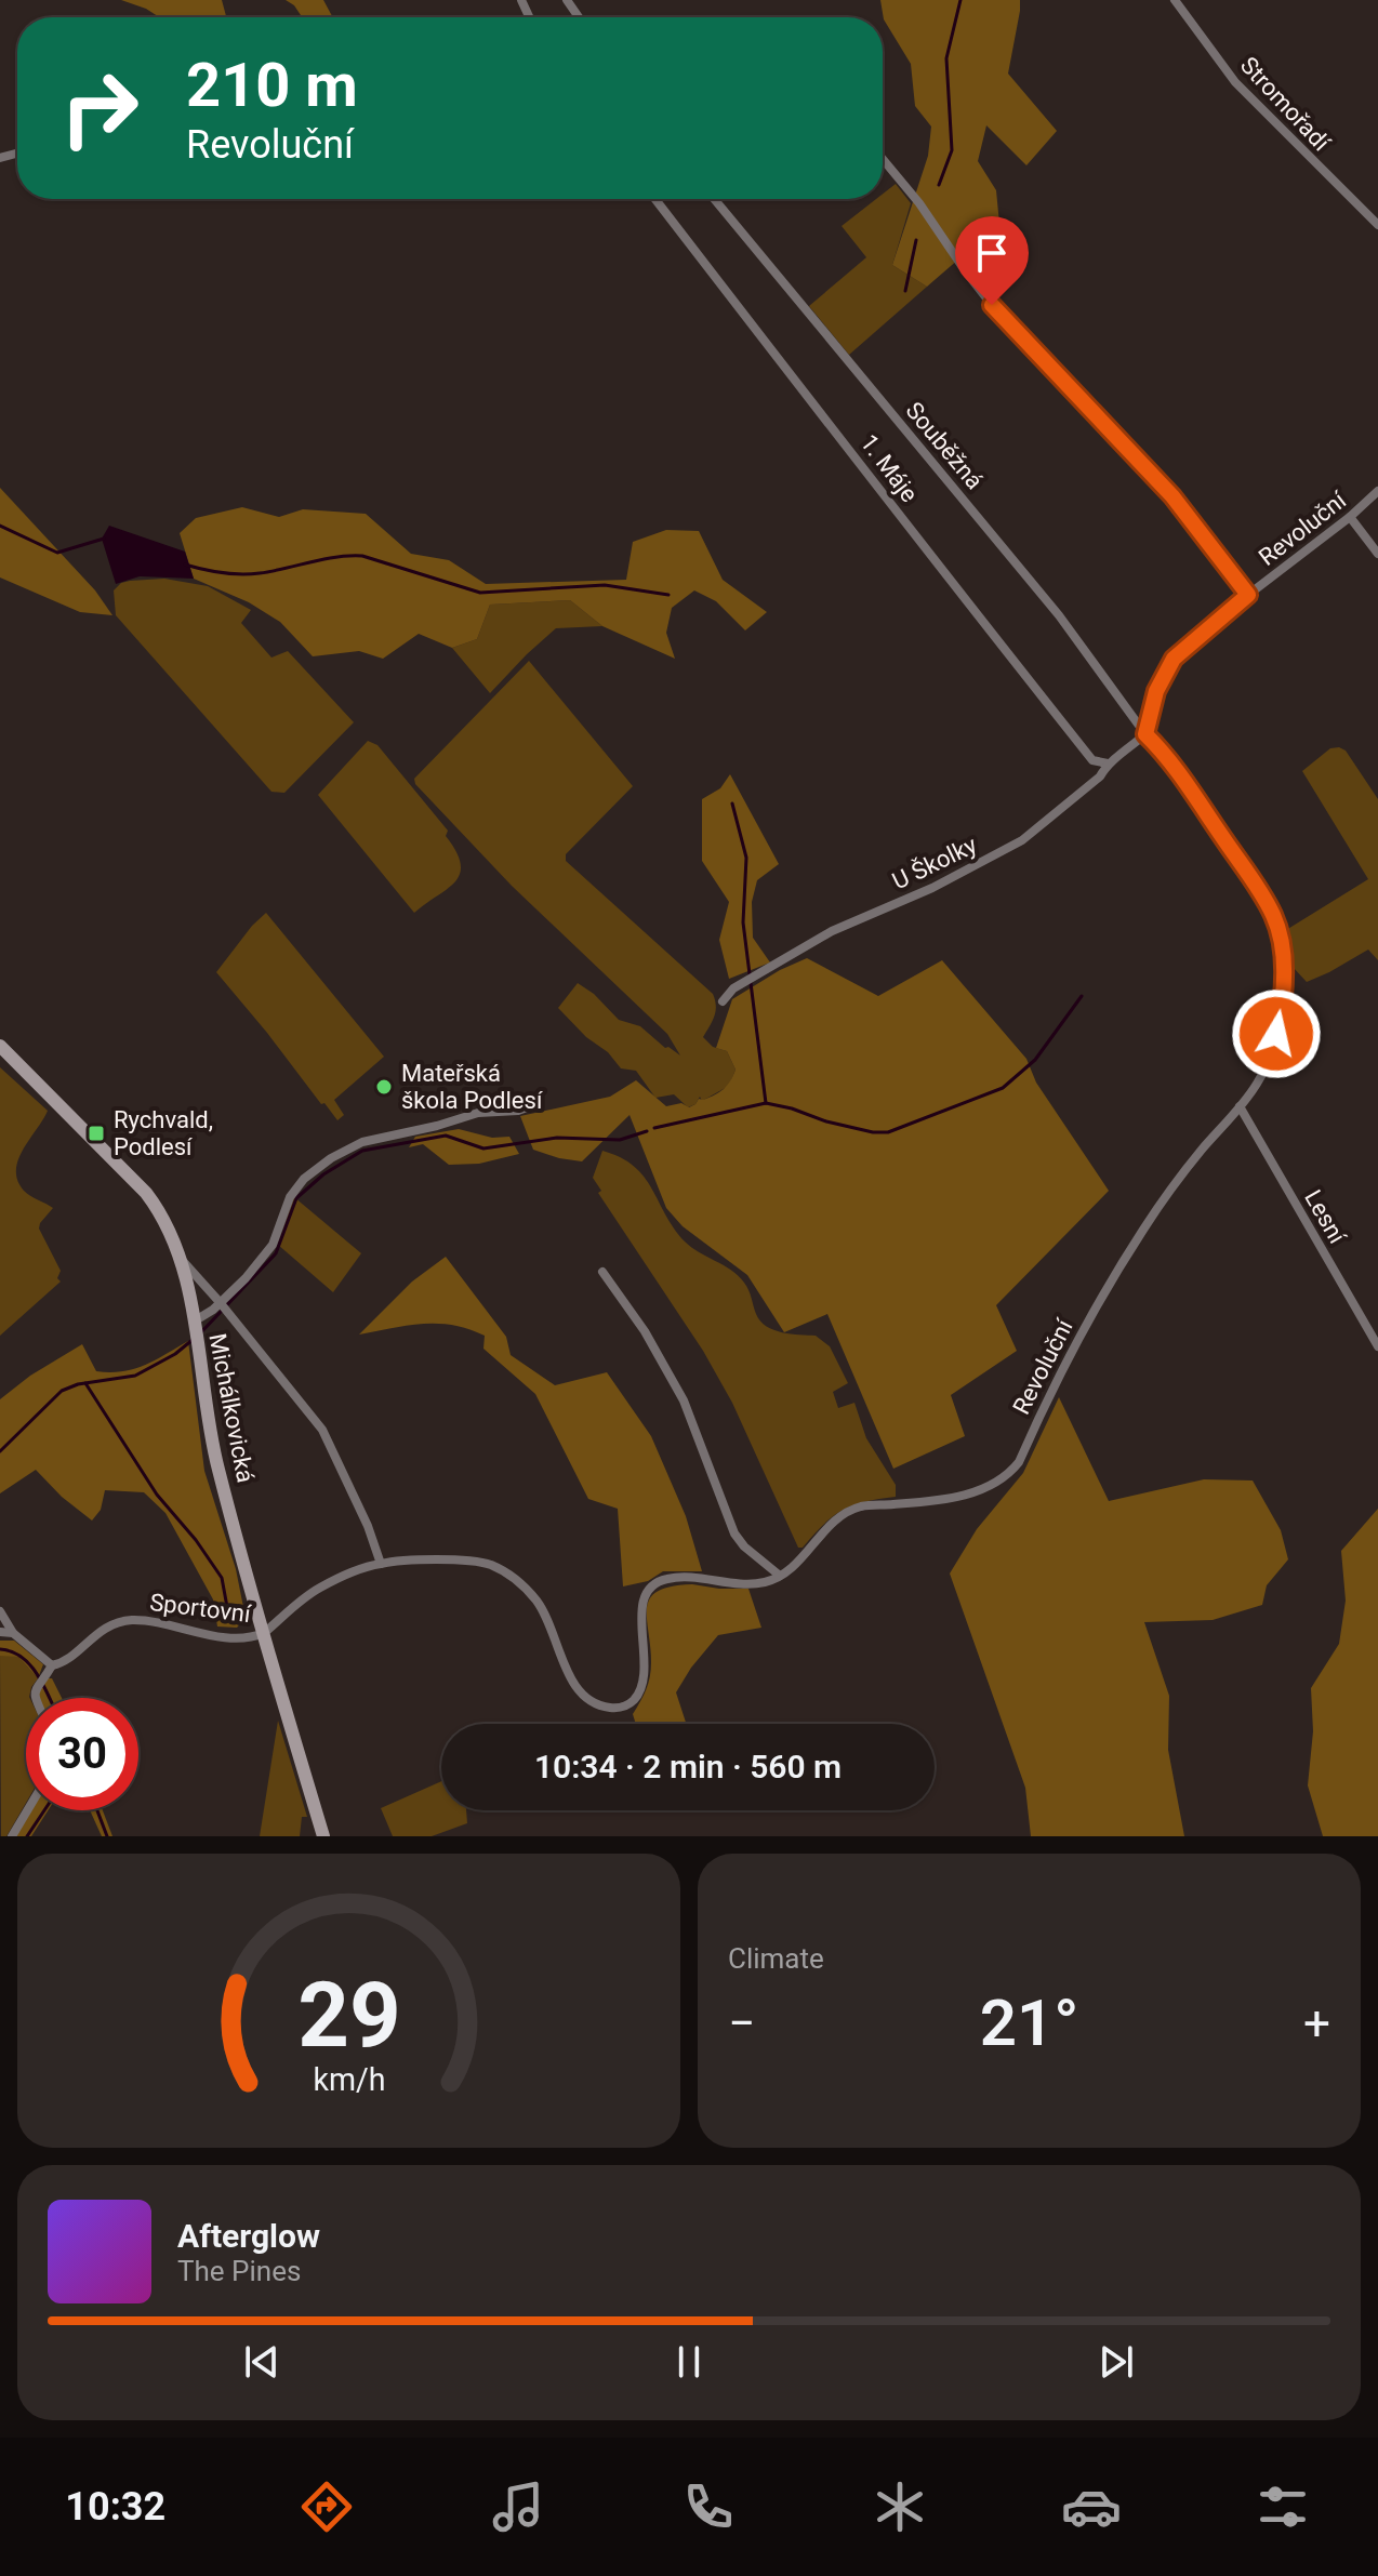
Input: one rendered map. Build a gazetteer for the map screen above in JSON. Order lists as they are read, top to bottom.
{
  "streets": {
    "street": [
      "Stromořadí",
      "Souběžná",
      "1. Máje",
      "Revoluční",
      "U Školky",
      "Lesní",
      "Michálkovická",
      "Sportovní"
    ]
  },
  "crossings": [
    ["Souběžná", "Revoluční"],
    ["Souběžná", "U Školky"],
    ["1. Máje", "U Školky"],
    ["Revoluční", "U Školky"],
    ["Revoluční", "Lesní"],
    ["Michálkovická", "Sportovní"]
  ],
  "places": {
    "other": ["Mateřská škola Podlesí"],
    "transit": ["Rychvald, Podlesí"]
  },
  "page": {
    "turn": ["210 m", "Revoluční"],
    "limit": "30",
    "trip": "10:34 · 2 min · 560 m",
    "tile": "Climate",
    "heat": ["−", "21°", "+"],
    "song": ["Afterglow", "The Pines"],
    "tabs": "10:32",
    "gauge": ["29", "km/h"]
  }
}
